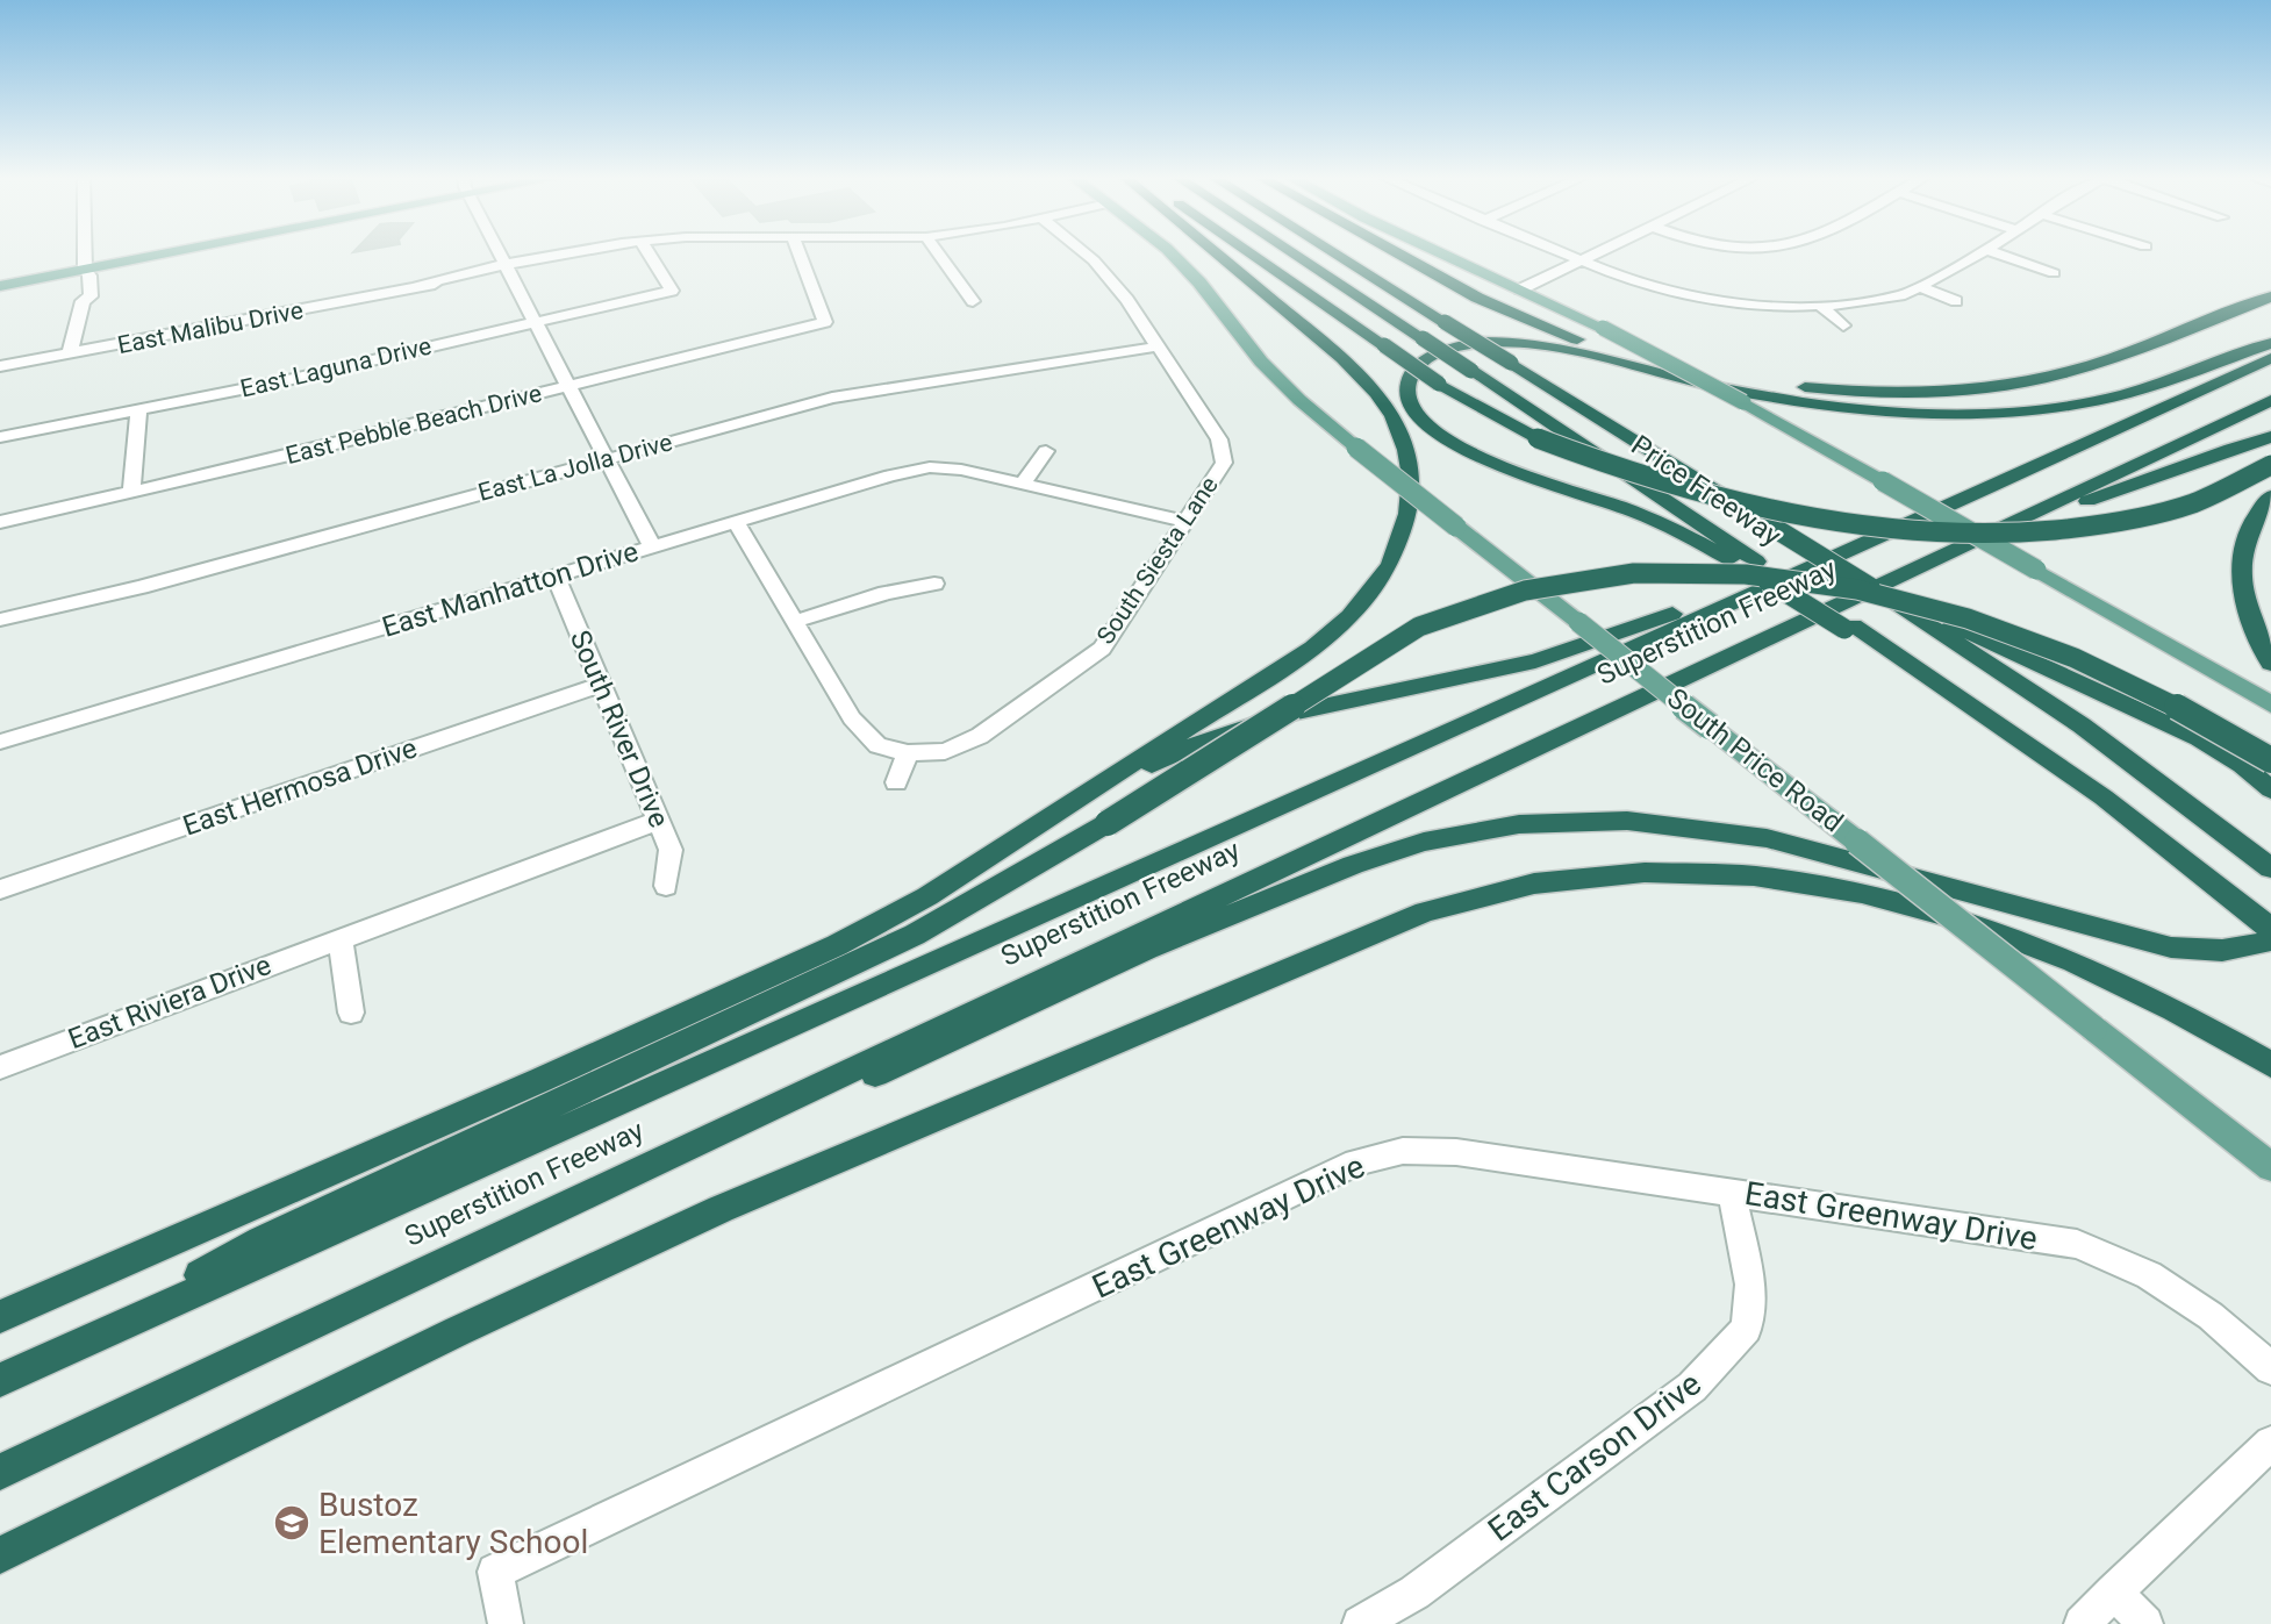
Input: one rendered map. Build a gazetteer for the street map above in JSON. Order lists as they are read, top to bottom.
{
  "streets": {
    "highway": ["Price Freeway", "Superstition Freeway"],
    "main road": ["South Price Road"],
    "street": [
      "East Malibu Drive",
      "East Laguna Drive",
      "East Pebble Beach Drive",
      "East La Jolla Drive",
      "South Siesta Lane",
      "East Manhatton Drive",
      "South River Drive",
      "East Hermosa Drive",
      "East Riviera Drive",
      "East Greenway Drive",
      "East Carson Drive"
    ]
  },
  "crossings": [
    ["East La Jolla Drive", "South Siesta Lane"],
    ["South Siesta Lane", "East Manhatton Drive"],
    ["East Manhatton Drive", "South River Drive"],
    ["South River Drive", "East Hermosa Drive"],
    ["South River Drive", "East Riviera Drive"],
    ["East Greenway Drive", "East Carson Drive"]
  ],
  "places": {
    "school or university": ["Bustoz Elementary School"]
  }
}
